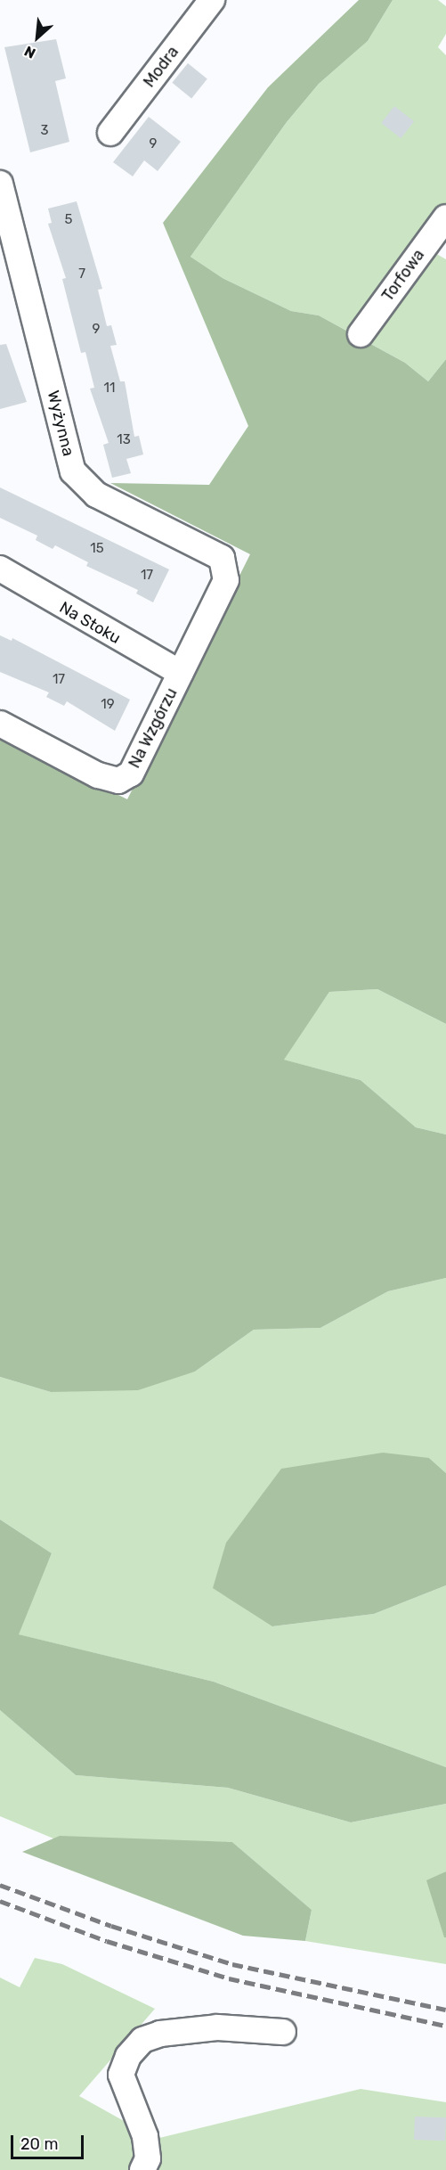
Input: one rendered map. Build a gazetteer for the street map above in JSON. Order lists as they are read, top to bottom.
{
  "streets": {
    "street": [
      "Modra",
      "Torfowa",
      "Wyżynna",
      "Na Stoku",
      "Na Wzgórzu"
    ]
  },
  "crossings": [
    ["Wyżynna", "Na Wzgórzu"],
    ["Na Stoku", "Na Wzgórzu"]
  ],
  "house_numbers": [
    "3",
    "9",
    "5",
    "7",
    "9",
    "11",
    "13",
    "15",
    "17",
    "17",
    "19"
  ],
  "scale_bar": "20 m",
  "north": "bottom left"
}
